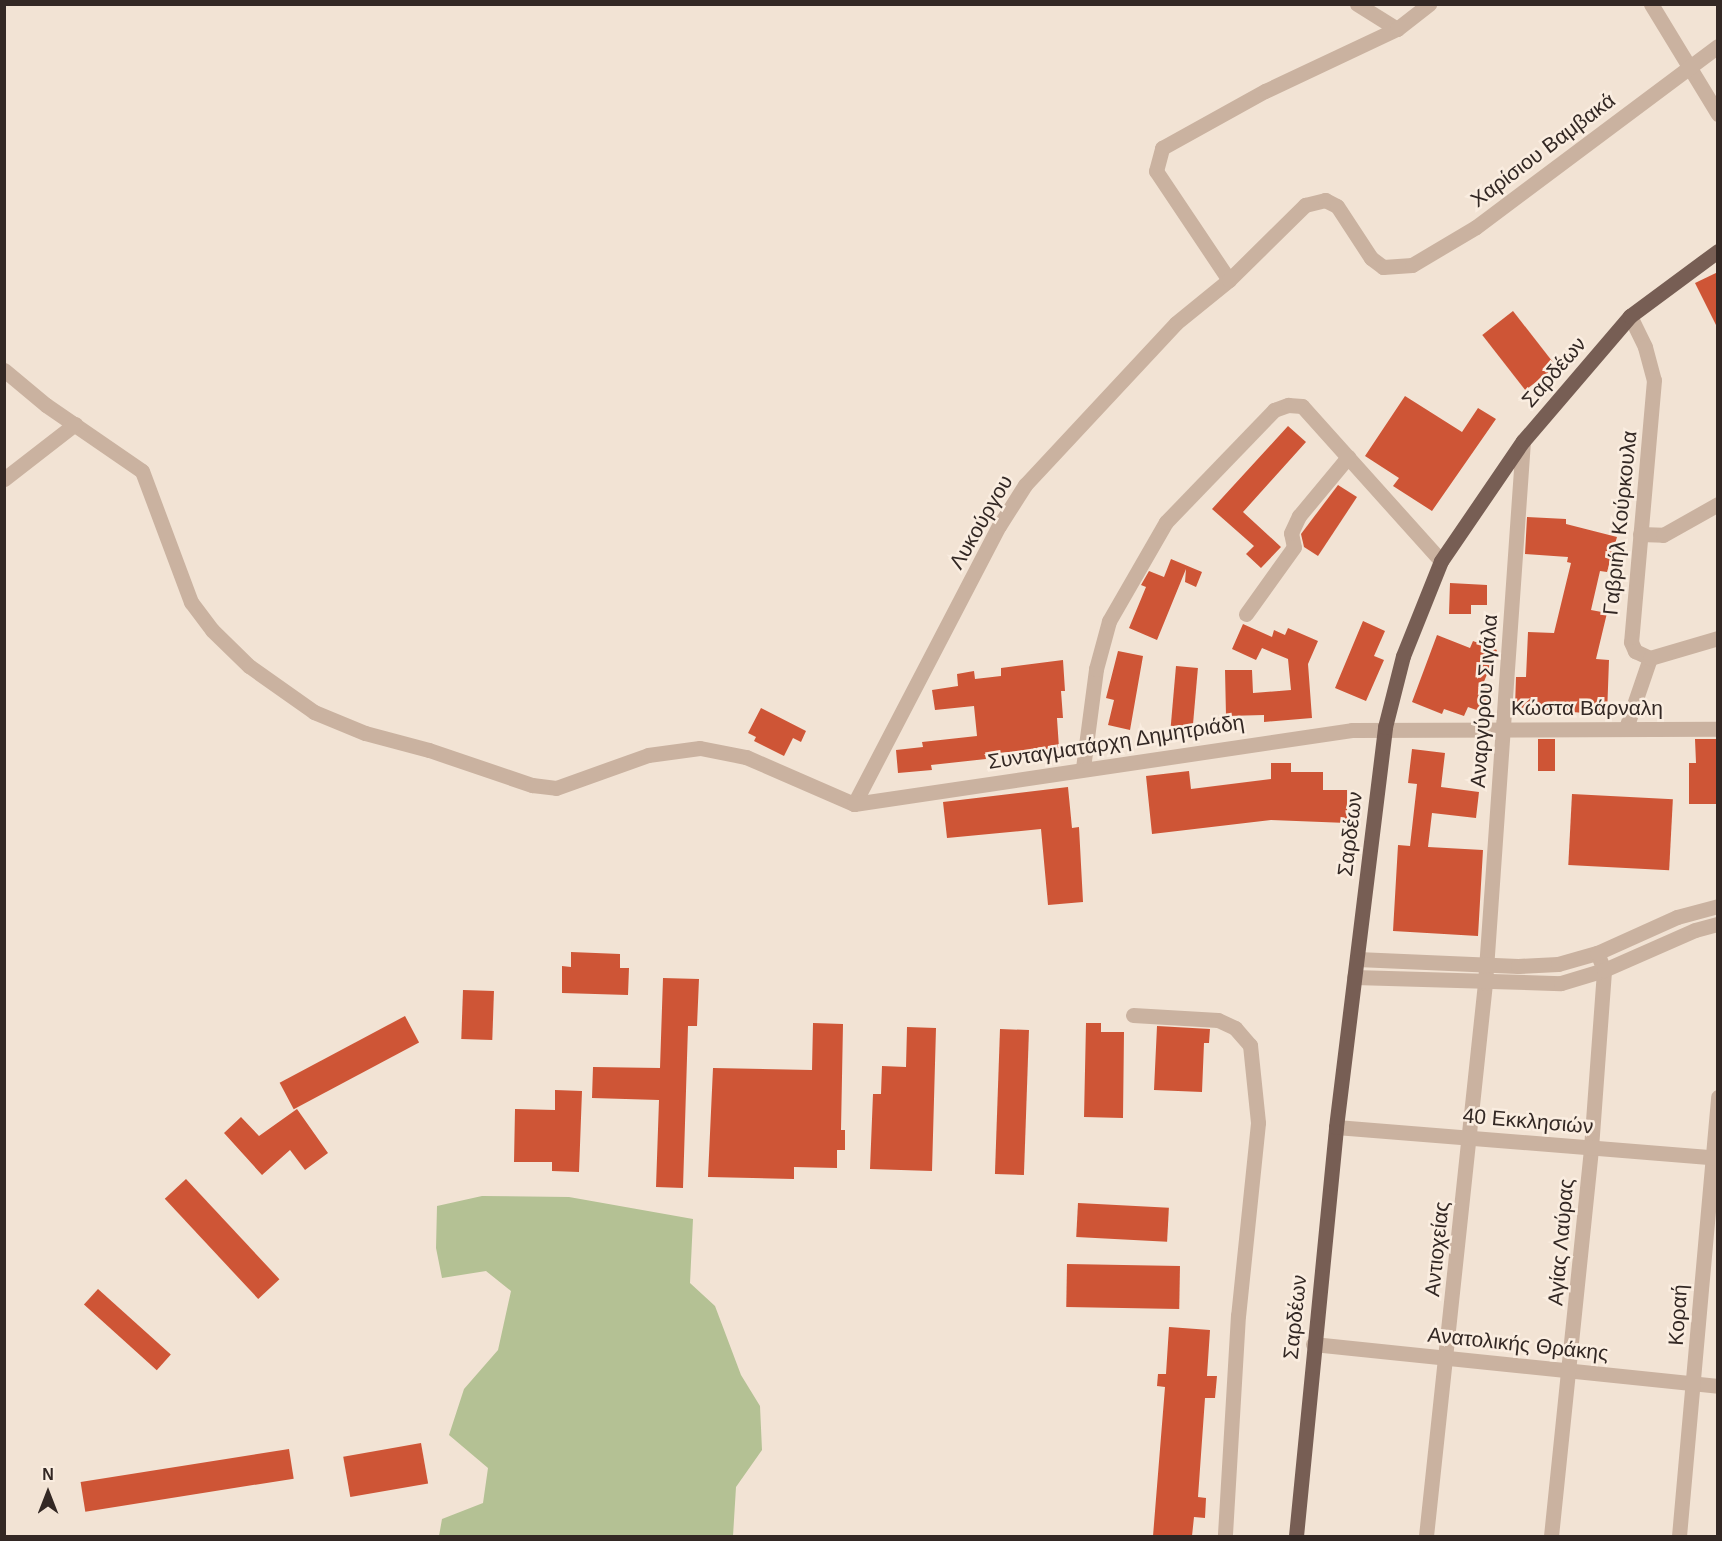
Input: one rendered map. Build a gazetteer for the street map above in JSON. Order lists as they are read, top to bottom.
{
  "streets": {
    "main road": ["Σαρδέων"],
    "street": [
      "Χαρίσιου Βαμβακά",
      "Λυκούργου",
      "Γαβριήλ Κούρκουλα",
      "Αναργύρου Σιγάλα",
      "Κώστα Βάρναλη",
      "Συνταγματάρχη Δημητριάδη",
      "40 Εκκλησιών",
      "Αγίας Λαύρας",
      "Αντιοχείας",
      "Κοραή",
      "Ανατολικής Θράκης"
    ]
  },
  "crossings": [
    ["Χαρίσιου Βαμβακά", "Λυκούργου"],
    ["Σαρδέων", "Γαβριήλ Κούρκουλα"],
    ["Σαρδέων", "Αναργύρου Σιγάλα"],
    ["Σαρδέων", "Κώστα Βάρναλη"],
    ["Σαρδέων", "Συνταγματάρχη Δημητριάδη"],
    ["Σαρδέων", "40 Εκκλησιών"],
    ["Σαρδέων", "Ανατολικής Θράκης"],
    ["Λυκούργου", "Συνταγματάρχη Δημητριάδη"],
    ["Αναργύρου Σιγάλα", "Κώστα Βάρναλη"],
    ["Αναργύρου Σιγάλα", "Αντιοχείας"],
    ["Κώστα Βάρναλη", "Συνταγματάρχη Δημητριάδη"],
    ["40 Εκκλησιών", "Αγίας Λαύρας"],
    ["40 Εκκλησιών", "Αντιοχείας"],
    ["40 Εκκλησιών", "Κοραή"],
    ["Αγίας Λαύρας", "Ανατολικής Θράκης"],
    ["Αντιοχείας", "Ανατολικής Θράκης"],
    ["Κοραή", "Ανατολικής Θράκης"]
  ],
  "north": "top"
}
